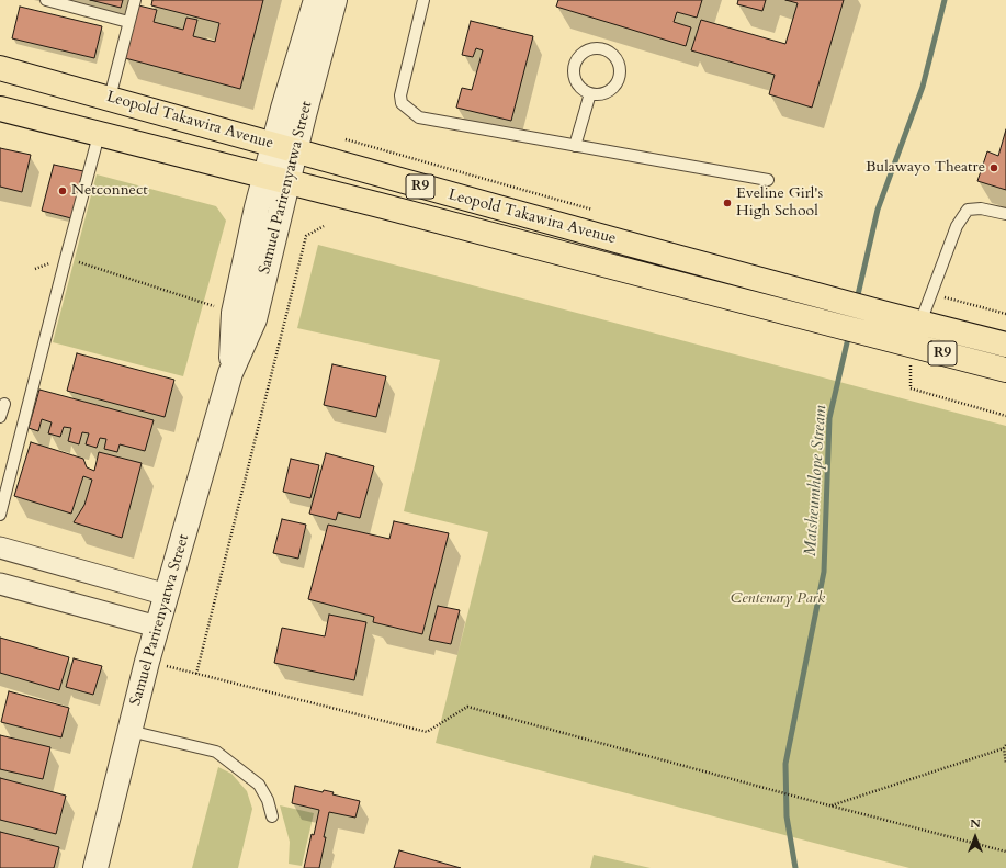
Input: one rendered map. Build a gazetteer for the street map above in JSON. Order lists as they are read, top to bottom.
{
  "streets": {
    "highway": ["Leopold Takawira Avenue", "R9"],
    "street": ["Samuel Parirenyatwa Street"]
  },
  "crossings": [
    ["Leopold Takawira Avenue", "R9"],
    ["Leopold Takawira Avenue", "Samuel Parirenyatwa Street"]
  ],
  "water": ["Matsheumhlope Stream"],
  "parks": ["Centenary Park"],
  "places": ["Bulawayo Theatre", "Netconnect", "Eveline Girl's High School"],
  "north": "top"
}
